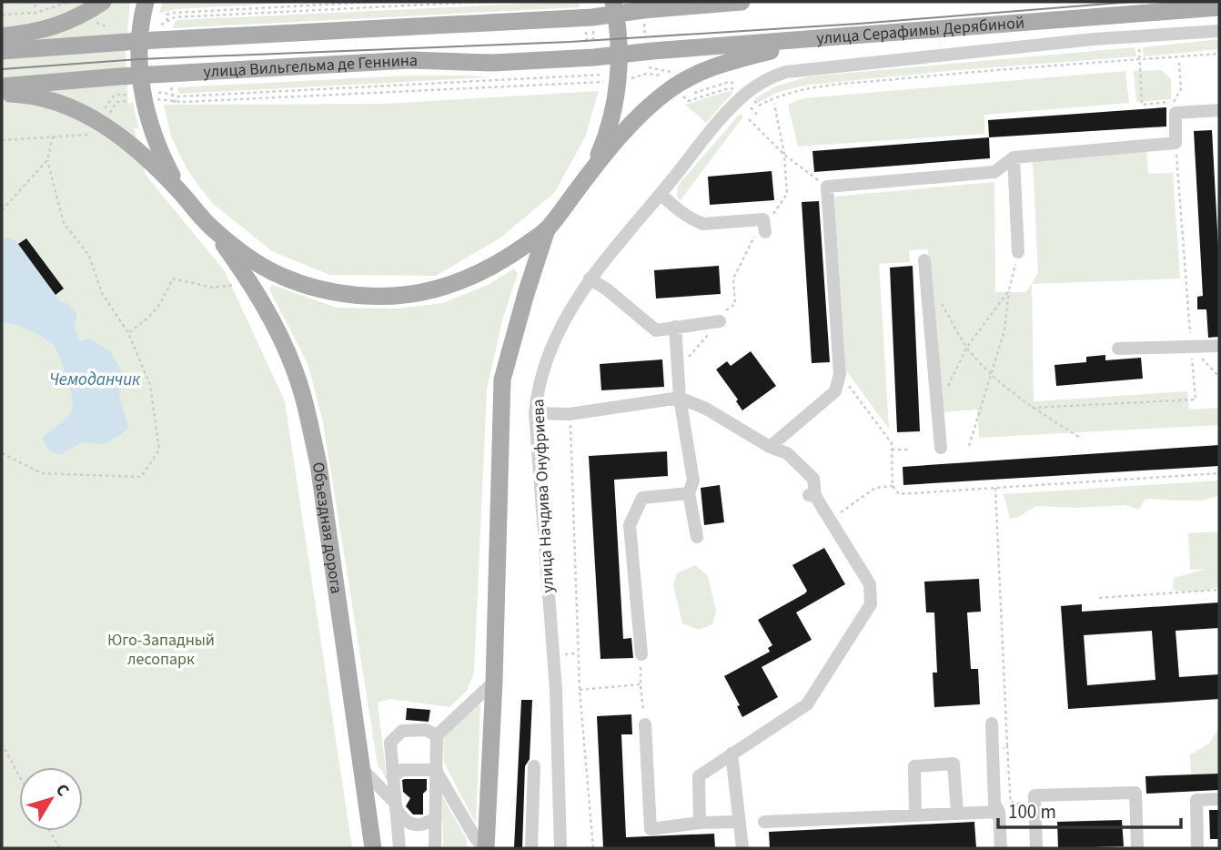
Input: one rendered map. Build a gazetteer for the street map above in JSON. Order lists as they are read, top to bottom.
{
  "streets": {
    "main road": ["улица Серафимы Дерябиной", "улица Вильгельма де Геннина", "Объездная дорога"],
    "street": ["улица Начдива Онуфриева"]
  },
  "crossings": [
    ["улица Серафимы Дерябиной", "улица Вильгельма де Геннина"],
    ["улица Серафимы Дерябиной", "улица Начдива Онуфриева"]
  ],
  "water": ["Чемоданчик"],
  "parks": ["Юго-Западный лесопарк"],
  "scale_bar": "100 m",
  "north": "top right"
}
